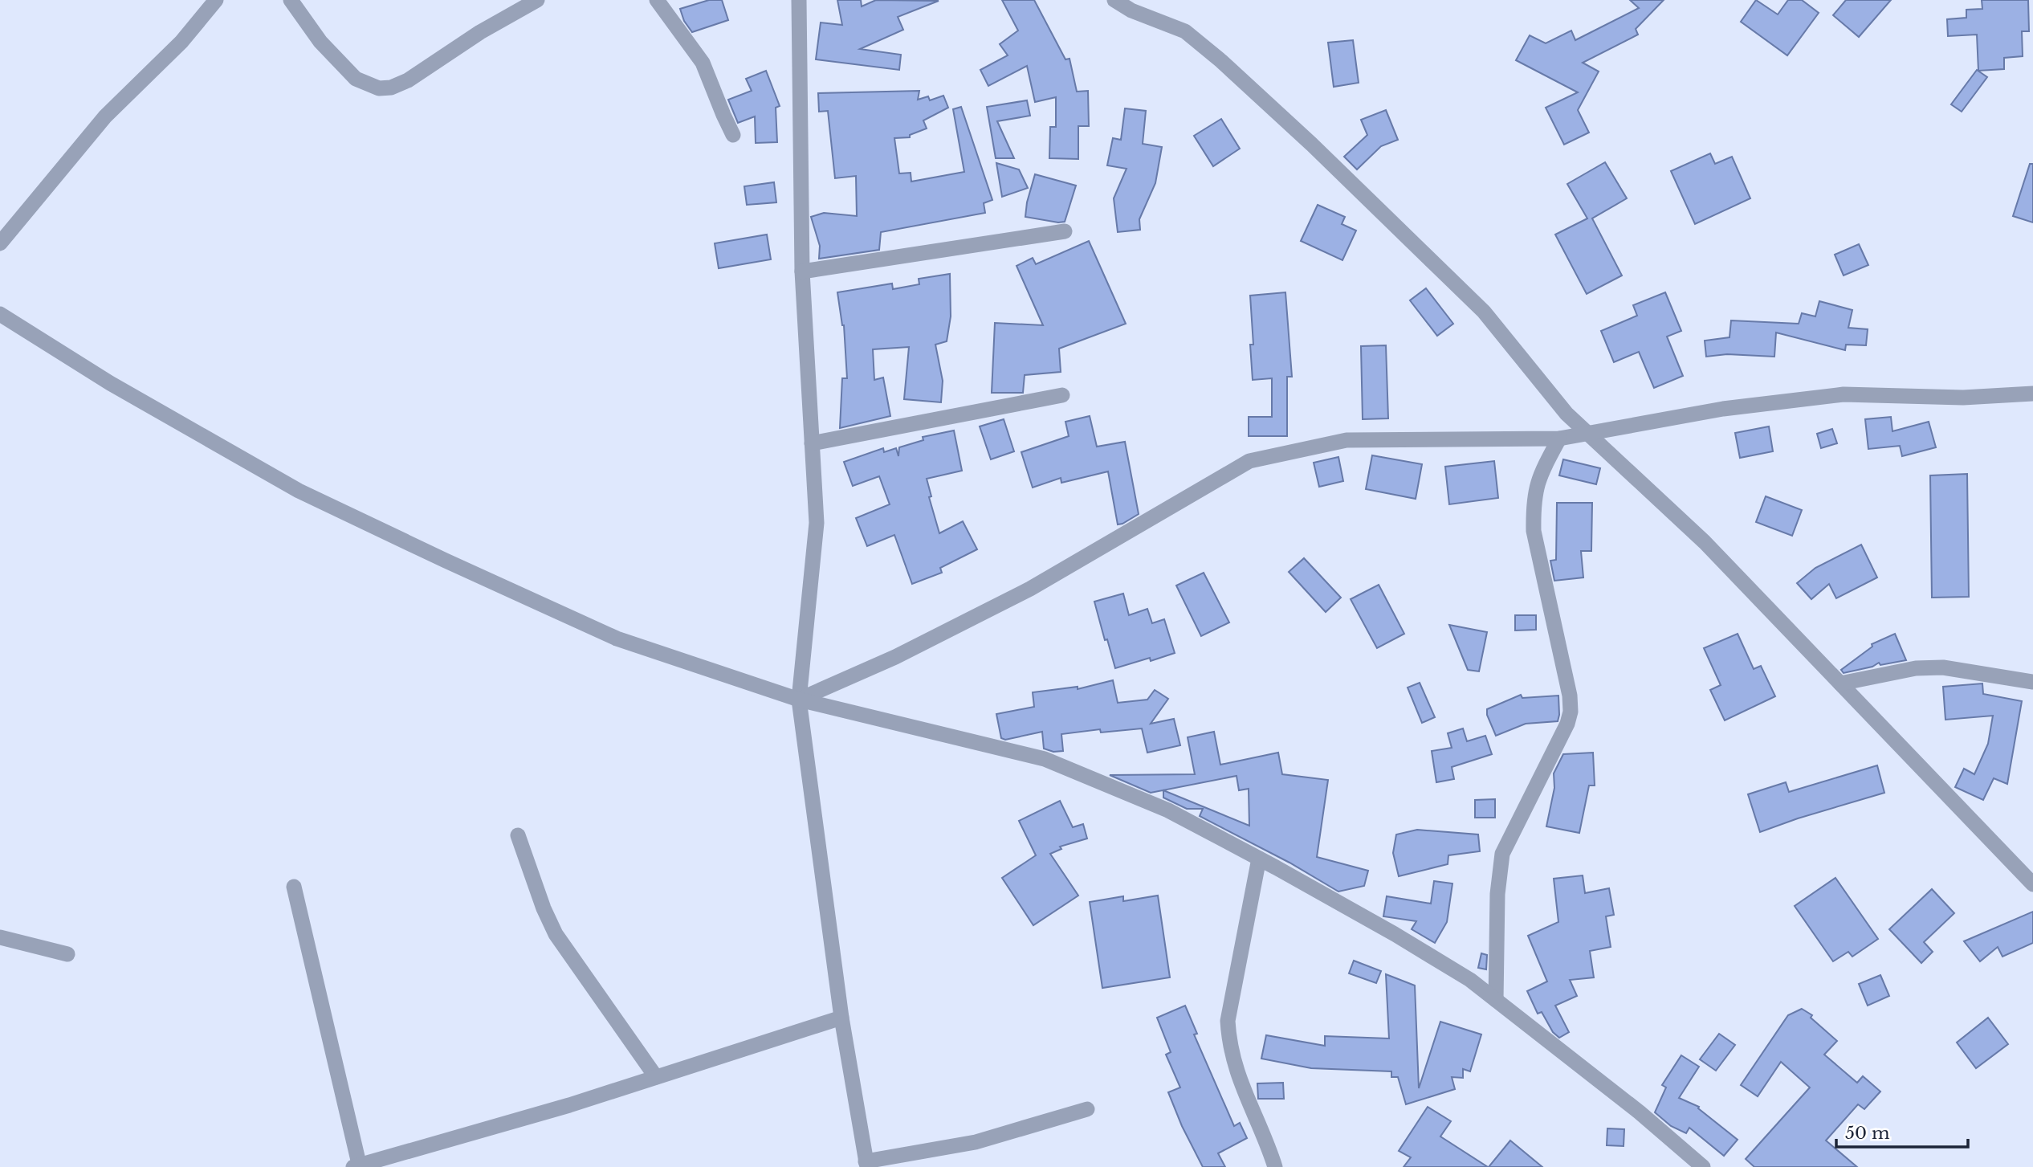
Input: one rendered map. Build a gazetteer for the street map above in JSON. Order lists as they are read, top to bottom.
{
  "scale_bar": "50 m"
}
